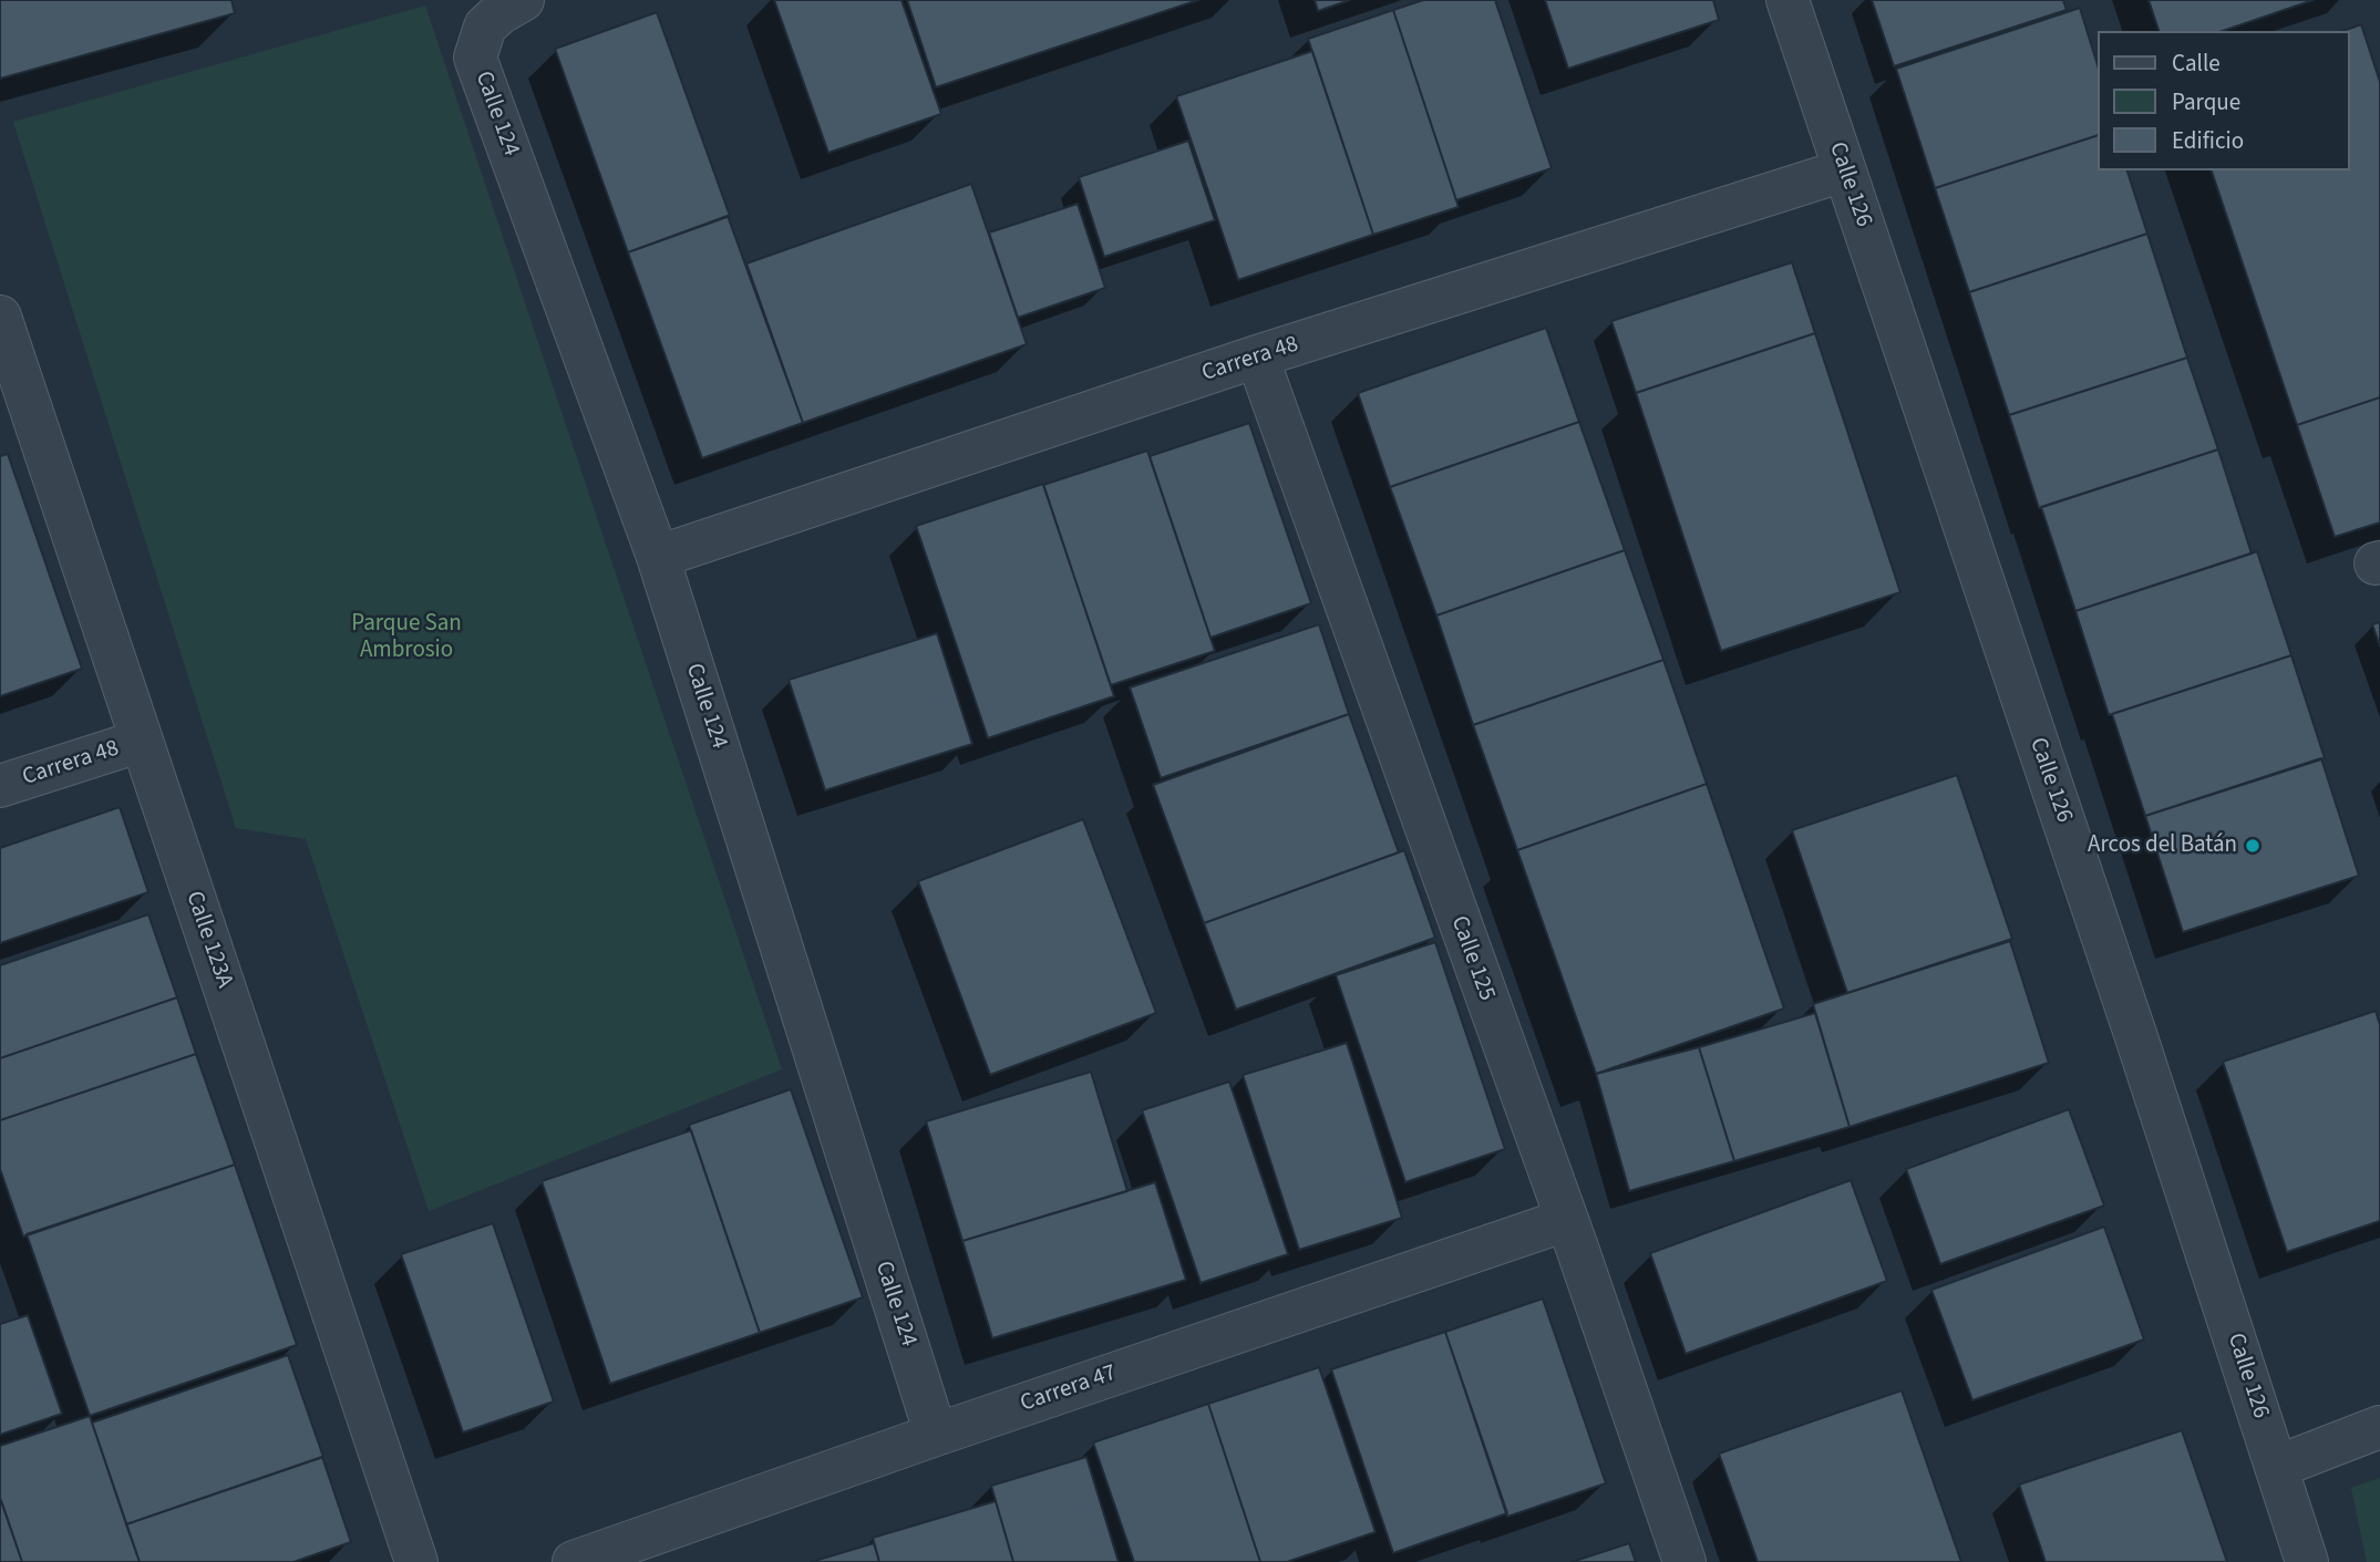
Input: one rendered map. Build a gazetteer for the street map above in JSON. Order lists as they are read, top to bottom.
{
  "streets": {
    "street": [
      "Calle 124",
      "Calle 126",
      "Carrera 48",
      "Calle 123A",
      "Calle 125",
      "Carrera 47"
    ]
  },
  "crossings": [
    ["Calle 124", "Carrera 48"],
    ["Calle 124", "Carrera 47"],
    ["Calle 126", "Carrera 48"],
    ["Carrera 48", "Calle 123A"],
    ["Carrera 48", "Calle 125"],
    ["Calle 125", "Carrera 47"]
  ],
  "parks": ["Parque San Ambrosio"],
  "places": ["Arcos del Batán"],
  "legend": ["Calle", "Parque", "Edificio"]
}
